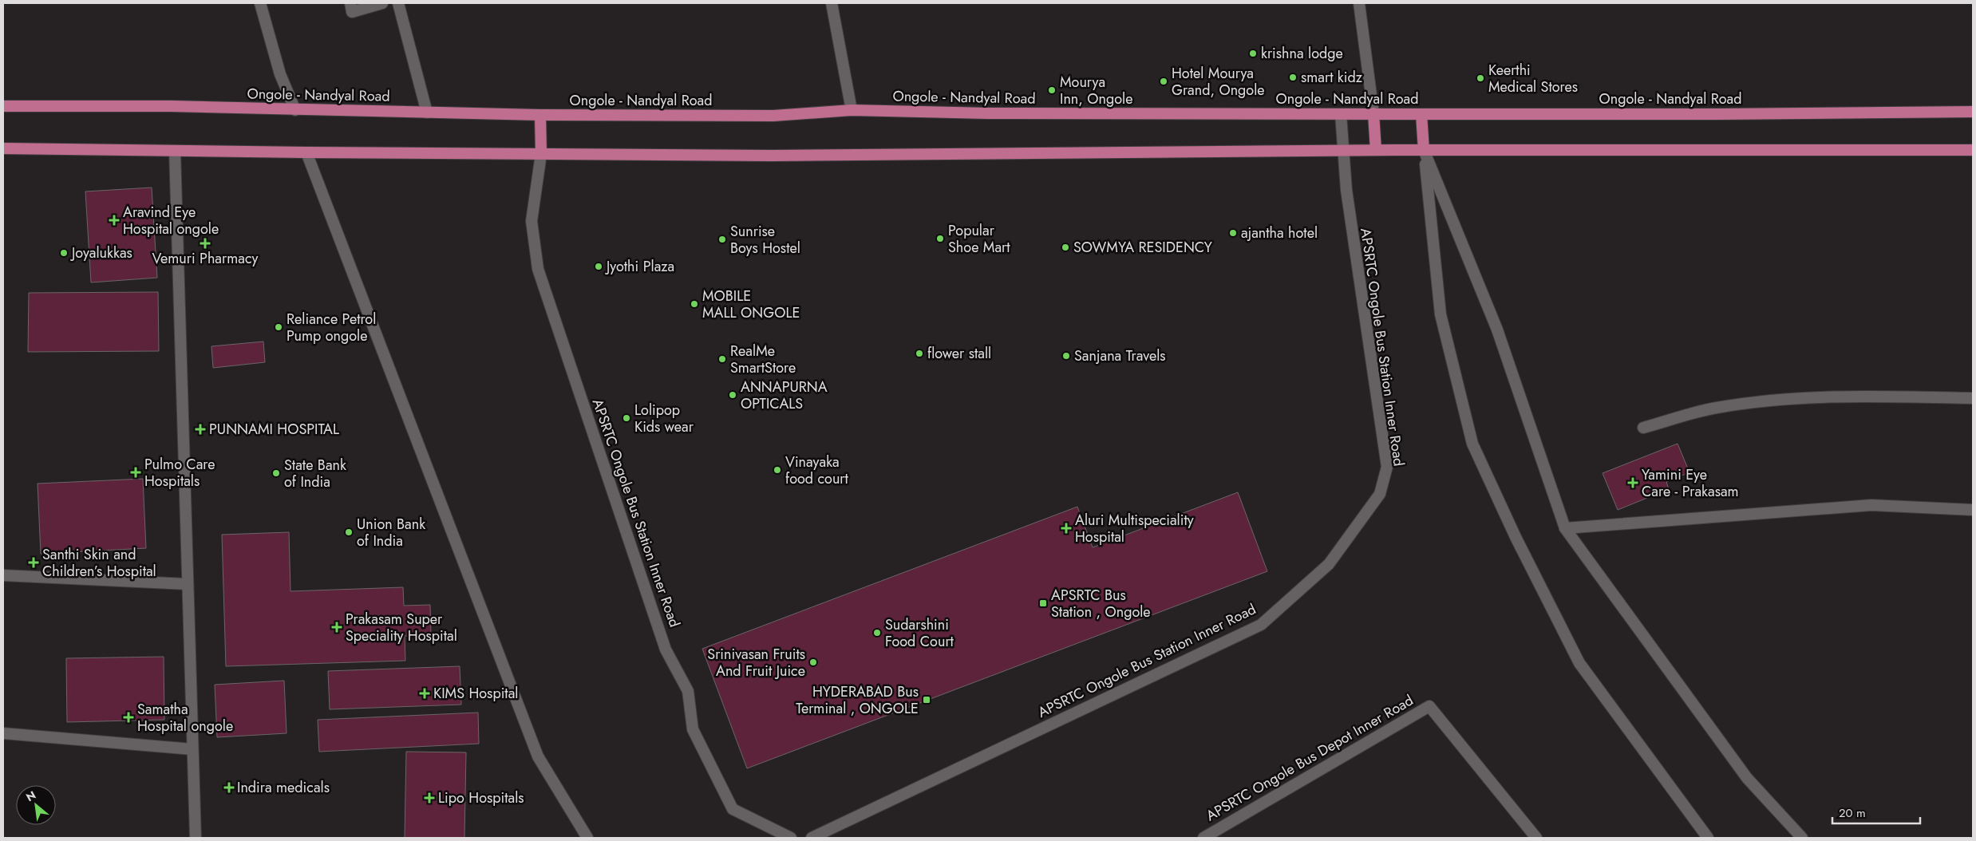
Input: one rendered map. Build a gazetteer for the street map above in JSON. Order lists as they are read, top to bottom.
{
  "streets": {
    "main road": ["Ongole - Nandyal Road"],
    "street": ["APSRTC Ongole Bus Station Inner Road", "APSRTC Ongole Bus Depot Inner Road"]
  },
  "crossings": [
    ["Ongole - Nandyal Road", "APSRTC Ongole Bus Station Inner Road"]
  ],
  "places": {
    "other": [
      "krishna lodge",
      "smart kidz",
      "Keerthi Medical Stores",
      "Hotel Mourya Grand, Ongole",
      "Mourya Inn, Ongole",
      "ajantha hotel",
      "Popular Shoe Mart",
      "Sunrise Boys Hostel",
      "SOWMYA RESIDENCY",
      "Joyalukkas",
      "Jyothi Plaza",
      "MOBILE MALL ONGOLE",
      "Reliance Petrol Pump ongole",
      "flower stall",
      "Sanjana Travels",
      "RealMe SmartStore",
      "ANNAPURNA OPTICALS",
      "Lolipop Kids wear",
      "Vinayaka food court",
      "State Bank of India",
      "Union Bank of India",
      "Sudarshini Food Court",
      "Srinivasan Fruits And Fruit Juice"
    ],
    "health": [
      "Aravind Eye Hospital ongole",
      "Vemuri Pharmacy",
      "PUNNAMI HOSPITAL",
      "Pulmo Care Hospitals",
      "Yamini Eye Care - Prakasam",
      "Aluri Multispeciality Hospital",
      "Santhi Skin and Children’s Hospital",
      "Prakasam Super Speciality Hospital",
      "KIMS Hospital",
      "Samatha Hospital ongole",
      "Indira medicals",
      "Lipo Hospitals"
    ],
    "transit": ["APSRTC Bus Station , Ongole", "HYDERABAD Bus Terminal , ONGOLE"]
  },
  "scale_bar": "20 m",
  "north": "top left"
}
